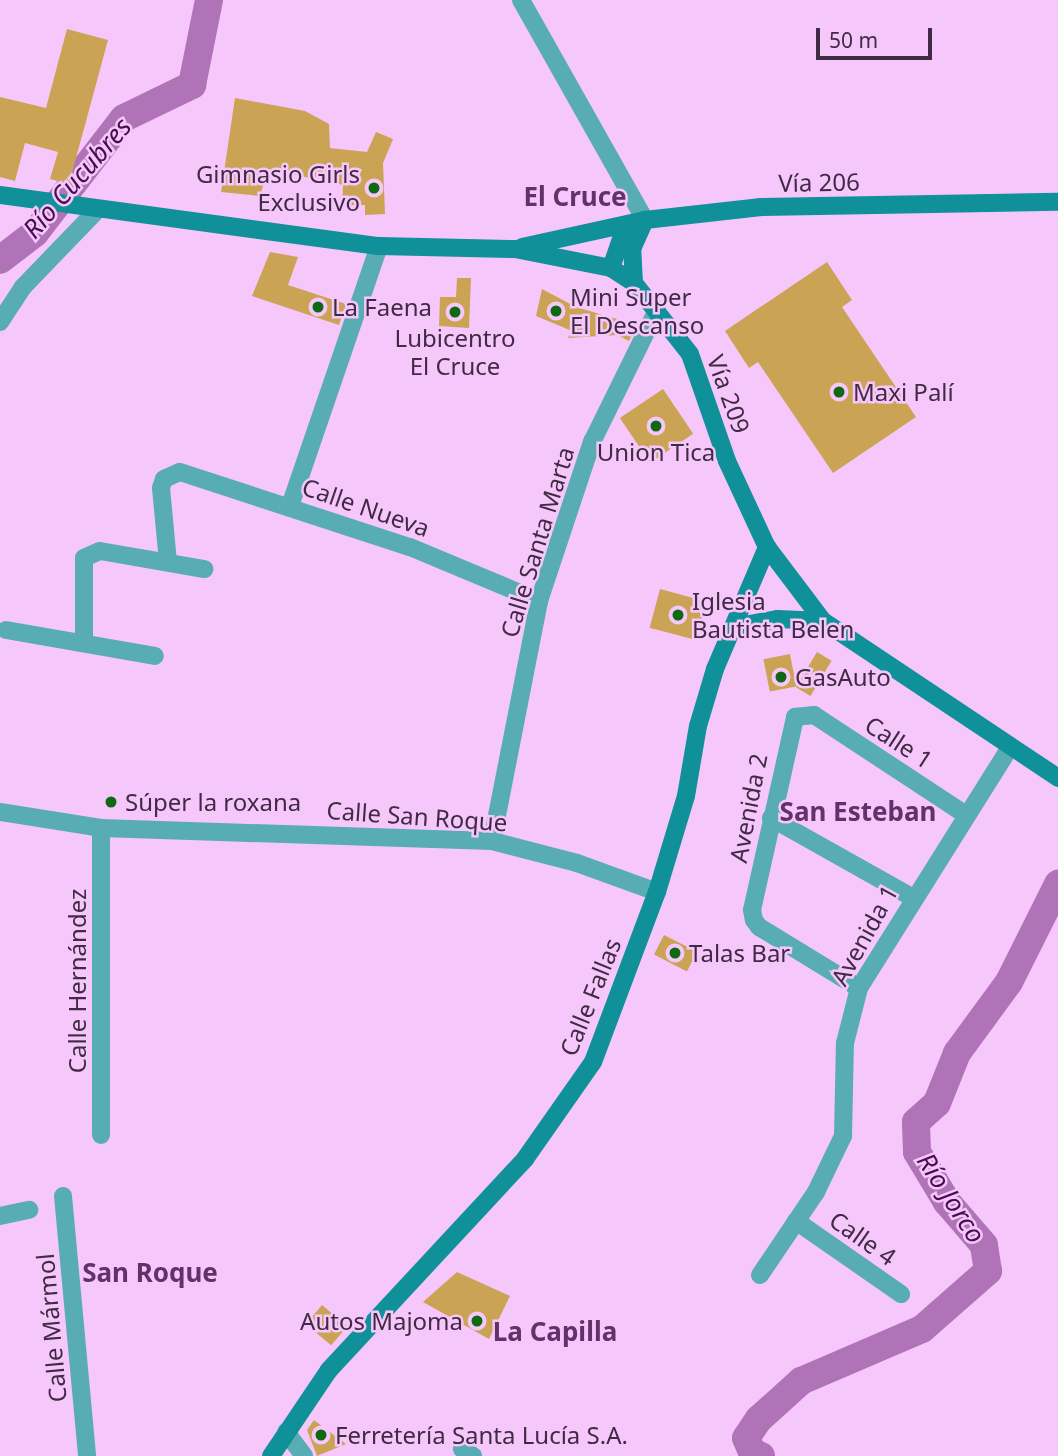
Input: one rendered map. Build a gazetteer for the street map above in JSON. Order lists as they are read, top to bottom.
{
  "streets": {
    "main road": ["Vía 206", "Vía 209", "Calle Fallas"],
    "street": [
      "Calle Nueva",
      "Calle Santa Marta",
      "Calle 1",
      "Avenida 2",
      "Calle San Roque",
      "Avenida 1",
      "Calle Hernández",
      "Calle 4",
      "Calle Mármol"
    ]
  },
  "crossings": [
    ["Vía 206", "Vía 209"],
    ["Vía 209", "Calle Santa Marta"],
    ["Vía 209", "Avenida 1"],
    ["Vía 209", "Calle Fallas"],
    ["Calle Nueva", "Calle Santa Marta"],
    ["Calle Santa Marta", "Calle San Roque"],
    ["Calle 1", "Avenida 2"],
    ["Calle 1", "Avenida 1"],
    ["Avenida 2", "Avenida 1"],
    ["Calle San Roque", "Calle Hernández"],
    ["Calle San Roque", "Calle Fallas"],
    ["Avenida 1", "Calle 4"]
  ],
  "districts": [
    "El Cruce",
    "San Esteban",
    "San Roque",
    "La Capilla"
  ],
  "water": ["Río Cucubres", "Río Jorco"],
  "places": [
    "Gimnasio Girls Exclusivo",
    "La Faena",
    "Mini Super El Descanso",
    "Lubicentro El Cruce",
    "Maxi Palí",
    "Union Tica",
    "Iglesia Bautista Belen",
    "GasAuto",
    "Súper la roxana",
    "Talas Bar",
    "Autos Majoma",
    "Ferretería Santa Lucía S.A."
  ],
  "scale_bar": "50 m"
}
